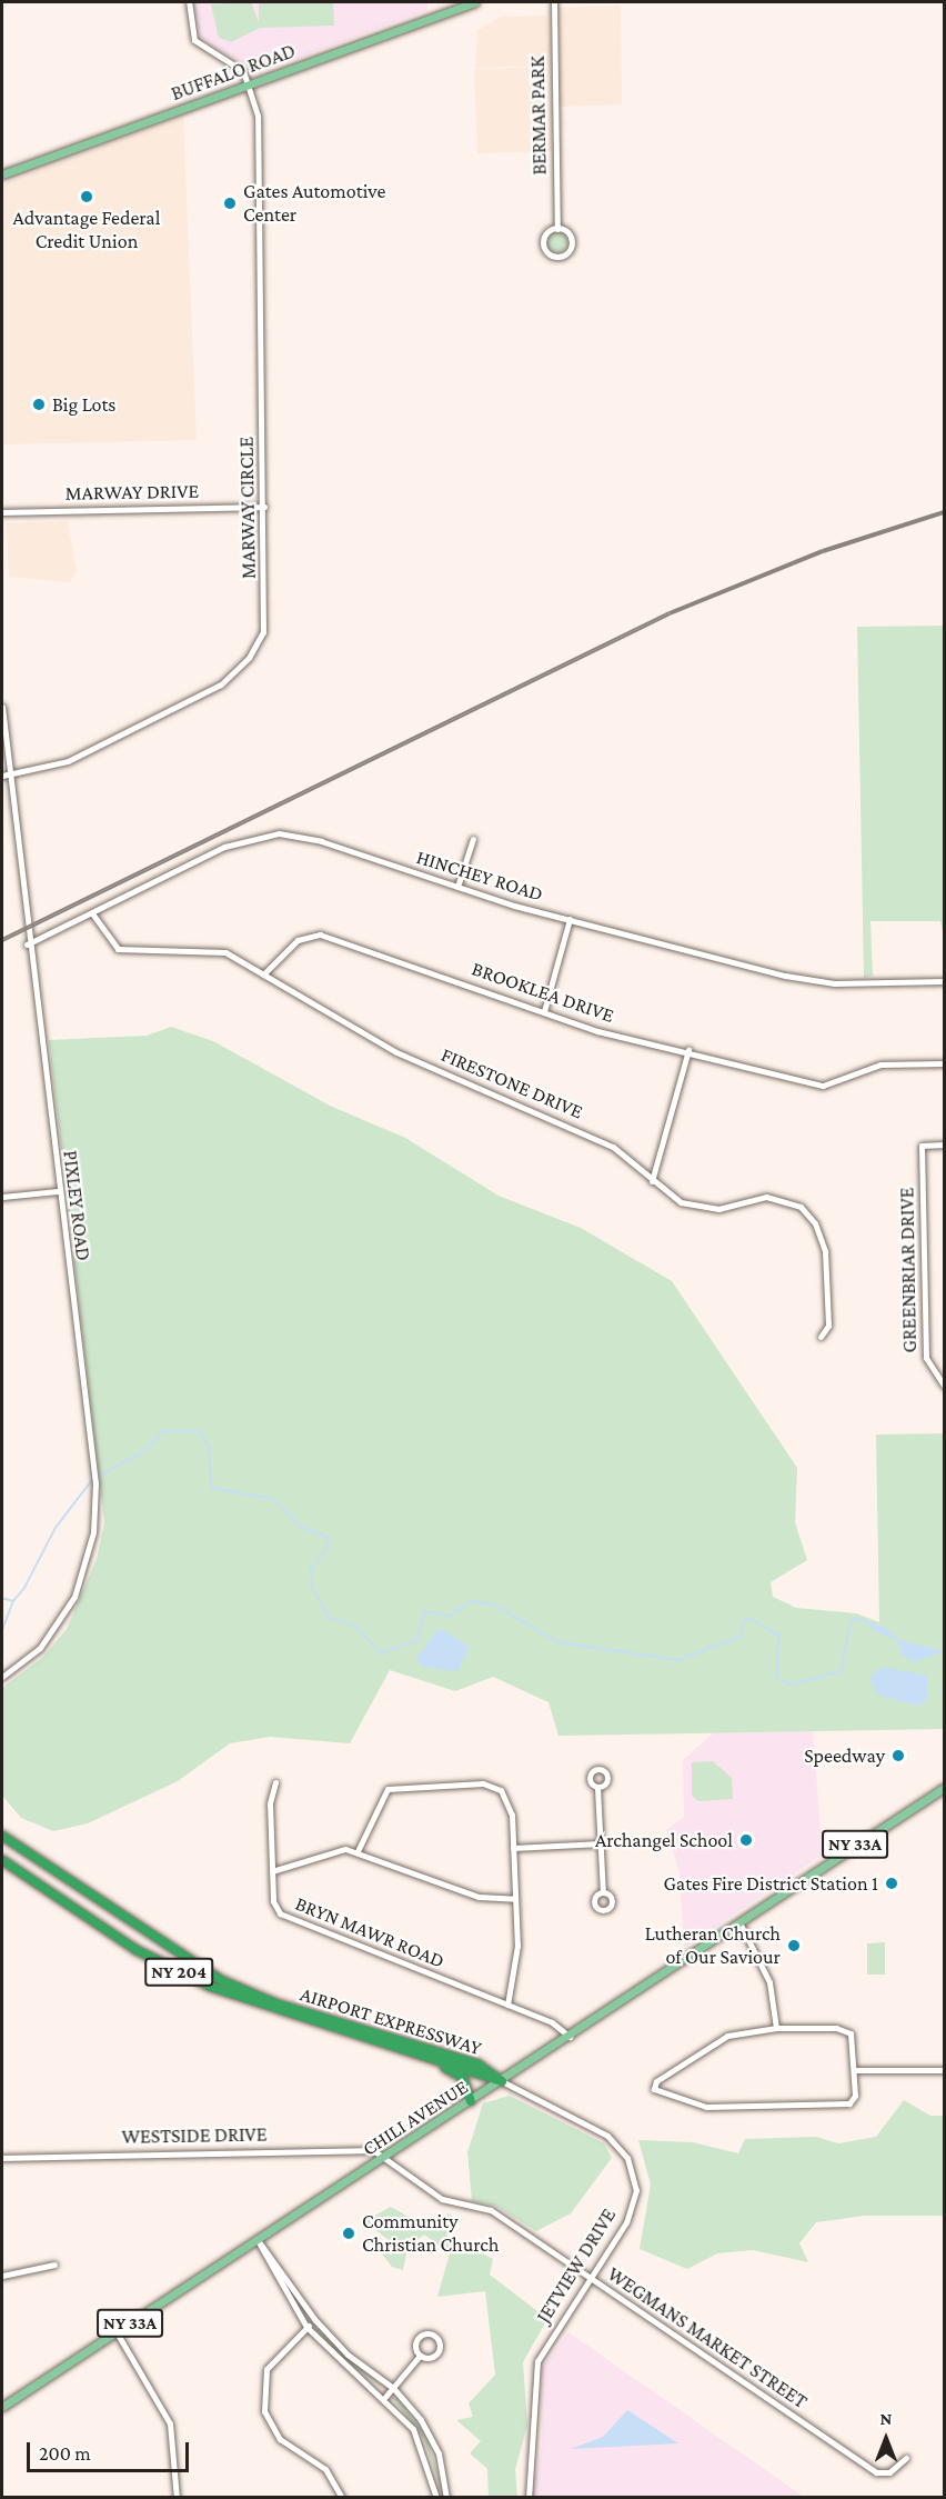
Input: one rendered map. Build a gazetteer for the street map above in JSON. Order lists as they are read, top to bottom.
{
  "streets": {
    "highway": ["NY 204", "AIRPORT EXPRESSWAY"],
    "main road": ["BUFFALO ROAD", "NY 33A", "CHILI AVENUE"],
    "street": [
      "BERMAR PARK",
      "MARWAY DRIVE",
      "MARWAY CIRCLE",
      "HINCHEY ROAD",
      "BROOKLEA DRIVE",
      "FIRESTONE DRIVE",
      "PIXLEY ROAD",
      "GREENBRIAR DRIVE",
      "BRYN MAWR ROAD",
      "WESTSIDE DRIVE",
      "JETVIEW DRIVE",
      "WEGMANS MARKET STREET"
    ]
  },
  "crossings": [
    ["BUFFALO ROAD", "MARWAY CIRCLE"],
    ["MARWAY DRIVE", "MARWAY CIRCLE"],
    ["MARWAY CIRCLE", "PIXLEY ROAD"],
    ["HINCHEY ROAD", "FIRESTONE DRIVE"],
    ["HINCHEY ROAD", "PIXLEY ROAD"],
    ["BROOKLEA DRIVE", "FIRESTONE DRIVE"],
    ["BRYN MAWR ROAD", "CHILI AVENUE"],
    ["AIRPORT EXPRESSWAY", "CHILI AVENUE"],
    ["AIRPORT EXPRESSWAY", "JETVIEW DRIVE"],
    ["CHILI AVENUE", "WESTSIDE DRIVE"],
    ["CHILI AVENUE", "JETVIEW DRIVE"],
    ["CHILI AVENUE", "WEGMANS MARKET STREET"],
    ["WESTSIDE DRIVE", "WEGMANS MARKET STREET"],
    ["JETVIEW DRIVE", "WEGMANS MARKET STREET"]
  ],
  "places": [
    "Advantage Federal Credit Union",
    "Gates Automotive Center",
    "Big Lots",
    "Speedway",
    "Archangel School",
    "Gates Fire District Station 1",
    "Lutheran Church of Our Saviour",
    "Community Christian Church"
  ],
  "scale_bar": "200 m",
  "north": "top"
}
